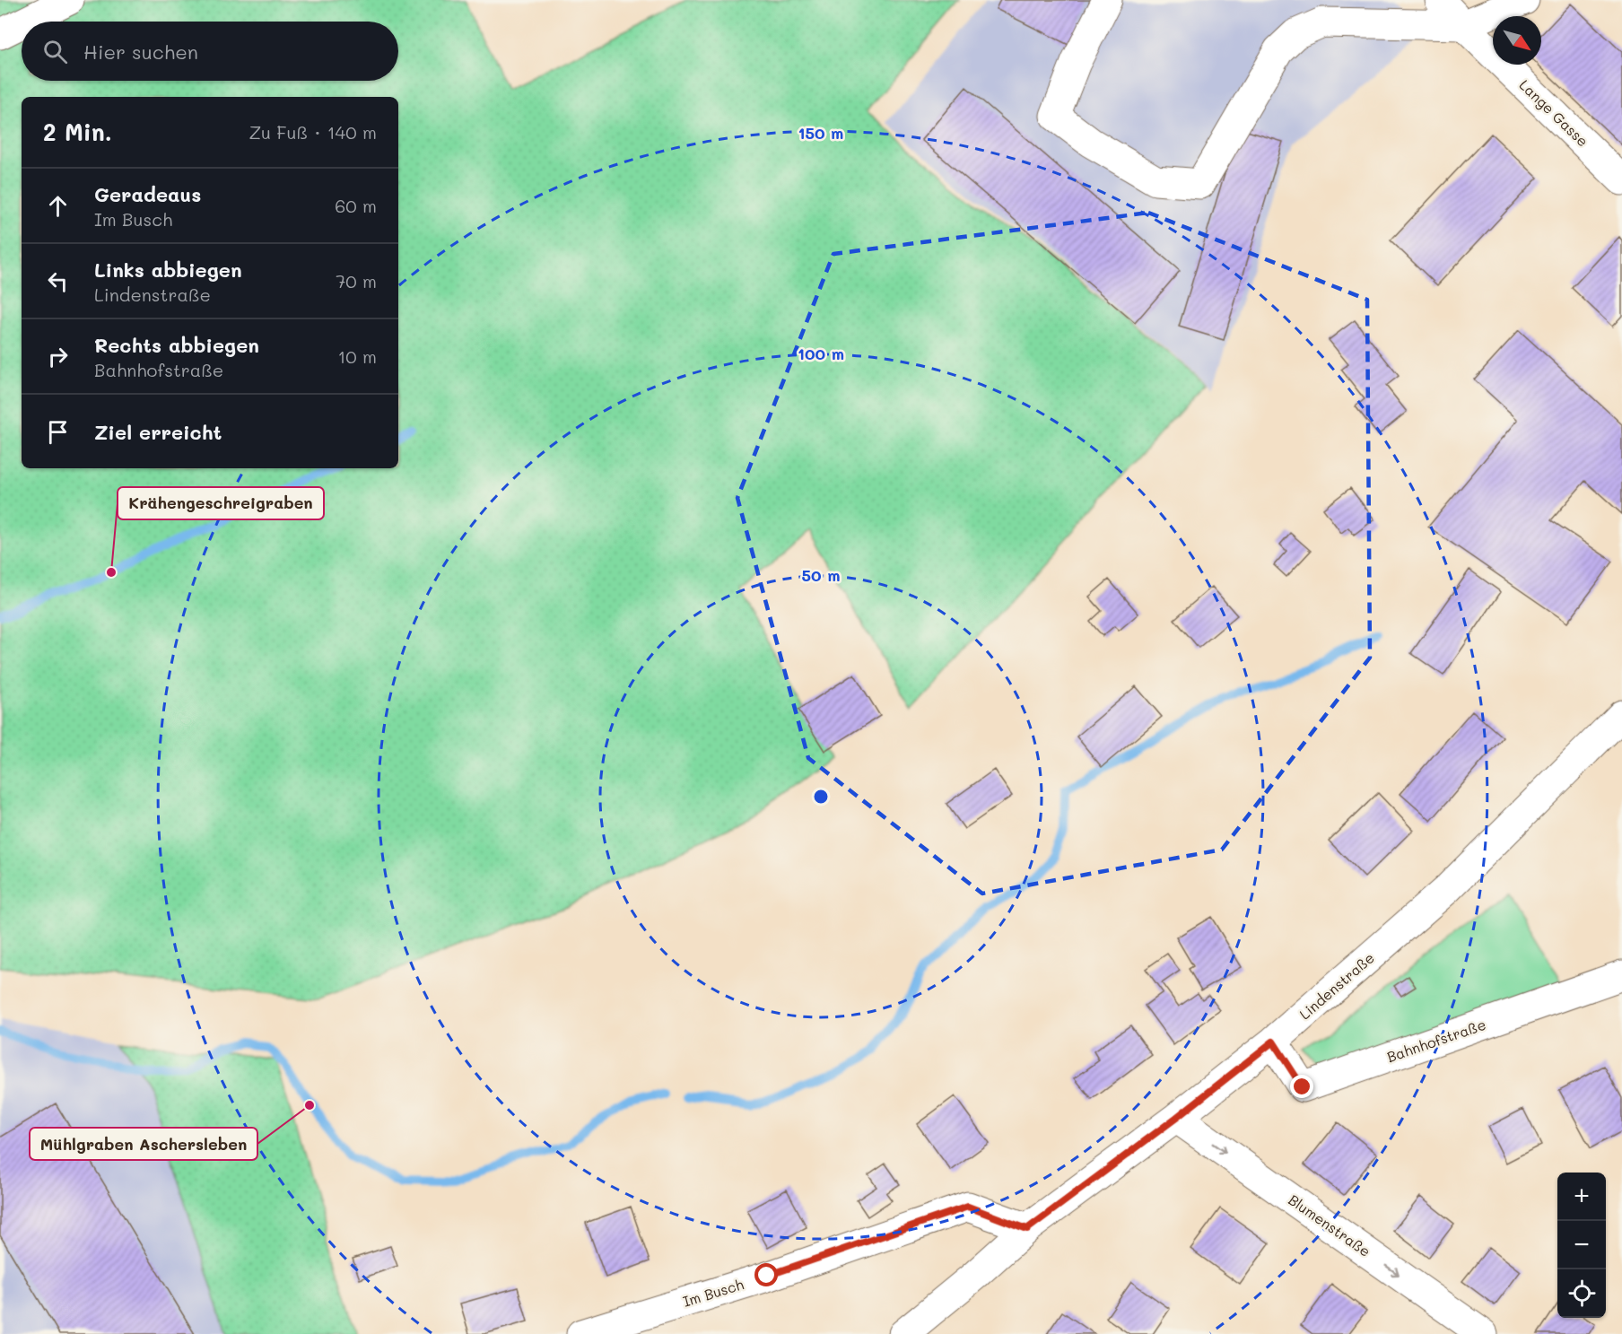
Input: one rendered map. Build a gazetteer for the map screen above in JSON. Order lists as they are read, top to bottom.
{
  "streets": {
    "street": [
      "Lange Gasse",
      "Lindenstraße",
      "Bahnhofstraße",
      "Blumenstraße",
      "Im Busch"
    ]
  },
  "crossings": [
    ["Lindenstraße", "Bahnhofstraße"],
    ["Lindenstraße", "Blumenstraße"],
    ["Lindenstraße", "Im Busch"]
  ],
  "one_way": ["Blumenstraße"],
  "places": ["Krähengeschreigraben", "Mühlgraben Aschersleben"],
  "north": "bottom right",
  "page": {
    "search": "Hier suchen",
    "heading": ["2 Min.", "Zu Fuß · 140 m"],
    "list": [
      ["Geradeaus", "Im Busch", "60 m"],
      ["Links abbiegen", "Lindenstraße", "70 m"],
      ["Rechts abbiegen", "Bahnhofstraße", "10 m"],
      "Ziel erreicht"
    ],
    "map_buttons": ["+", "−"]
  },
  "rings": ["150 m", "100 m", "50 m"]
}
